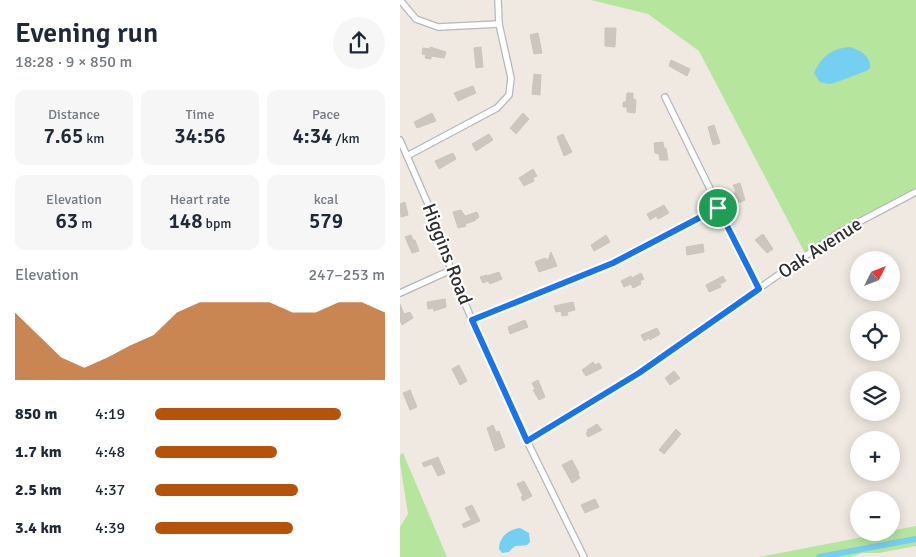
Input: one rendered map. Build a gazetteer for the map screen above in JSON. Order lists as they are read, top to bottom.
{
  "streets": {
    "street": ["Oak Avenue", "Higgins Road"]
  },
  "crossings": [
    ["Oak Avenue", "Higgins Road"]
  ],
  "north": "top right",
  "page": {
    "heading": ["Evening run", "18:28 · 9 × 850 m"],
    "stats": [
      ["Distance", "7.65 km"],
      ["Time", "34:56"],
      ["Pace", "4:34 /km"],
      ["Elevation", "63 m"],
      ["Heart rate", "148 bpm"],
      ["kcal", "579"]
    ],
    "map_buttons": ["+", "−"],
    "chart": ["Elevation", "247–253 m"],
    "list": [
      {
        "name": "850 m",
        "note": "4:19"
      },
      {
        "name": "1.7 km",
        "note": "4:48"
      },
      {
        "name": "2.5 km",
        "note": "4:37"
      },
      {
        "name": "3.4 km",
        "note": "4:39"
      }
    ]
  }
}
